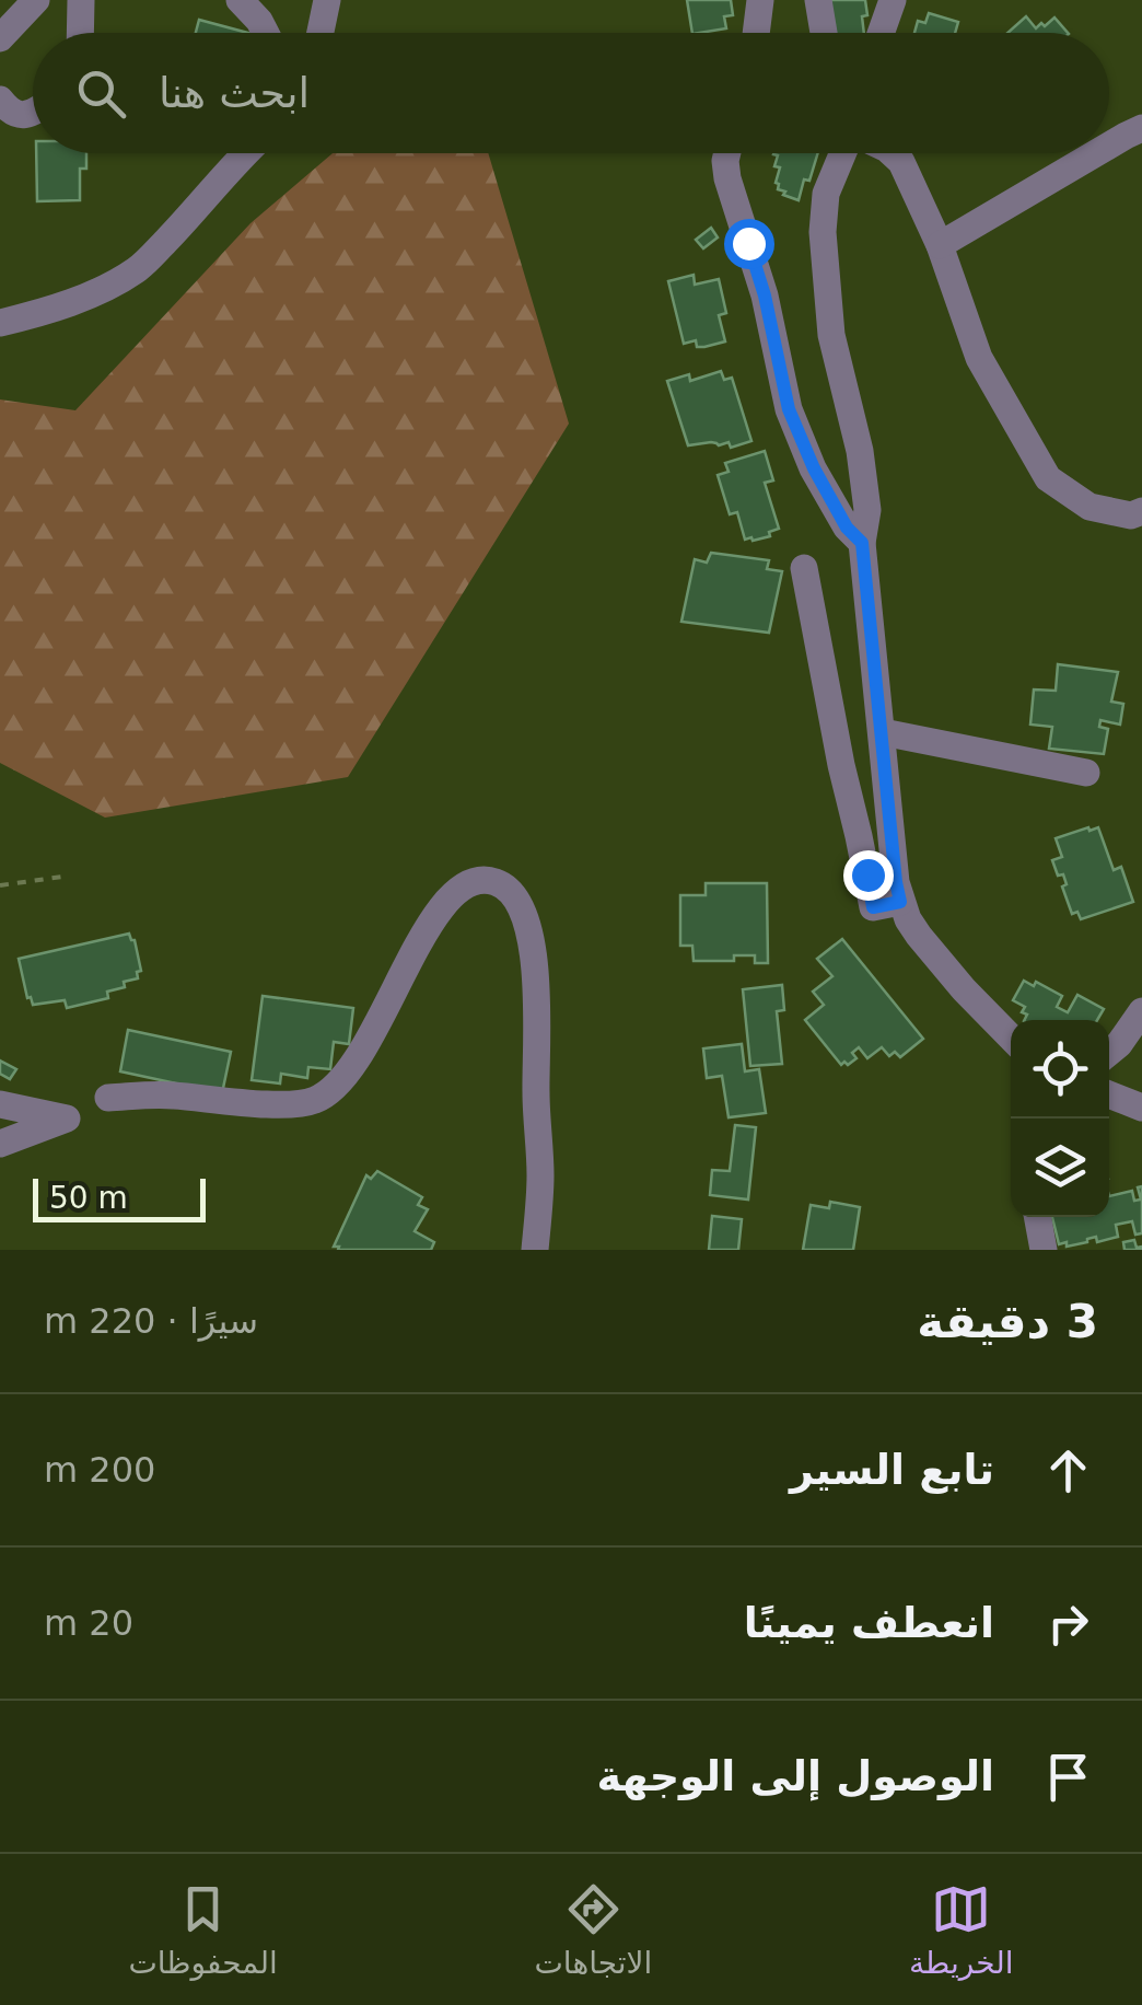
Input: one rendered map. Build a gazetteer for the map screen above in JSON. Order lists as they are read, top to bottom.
{
  "scale_bar": "50 m",
  "page": {
    "search": "ابحث هنا",
    "scale": "50 m",
    "heading": ["3 دقيقة", "سيرًا · 220 m"],
    "list": [
      ["تابع السير", "200 m"],
      ["انعطف يمينًا", "20 m"],
      "الوصول إلى الوجهة"
    ],
    "nav": ["الخريطة", "الاتجاهات", "المحفوظات"]
  }
}
